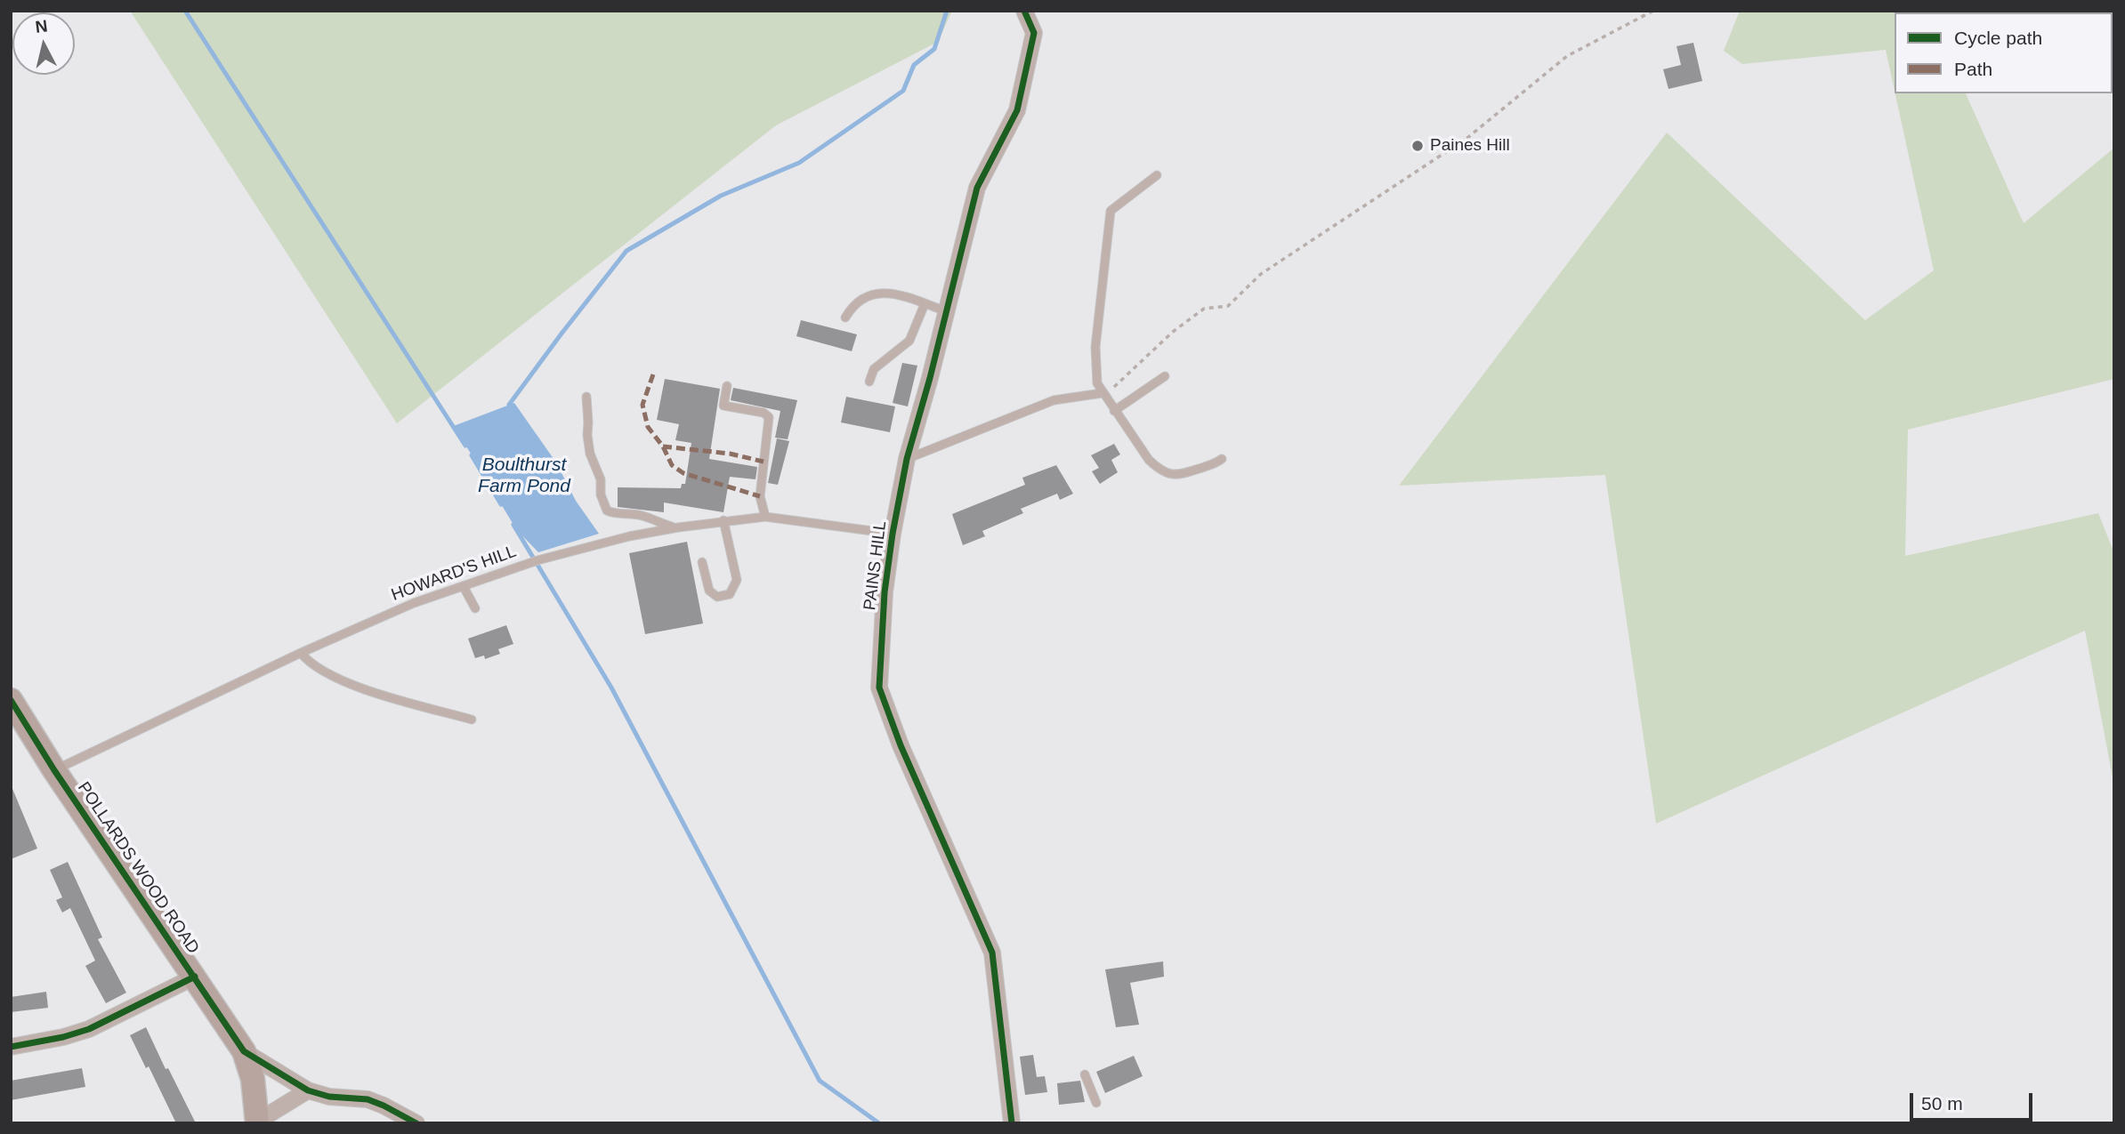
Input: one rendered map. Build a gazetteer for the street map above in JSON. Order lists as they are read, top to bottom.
{
  "streets": {
    "street": ["PAINS HILL", "POLLARDS WOOD ROAD"],
    "lane": ["HOWARD'S HILL"]
  },
  "crossings": [
    ["PAINS HILL", "HOWARD'S HILL"],
    ["HOWARD'S HILL", "POLLARDS WOOD ROAD"]
  ],
  "water": ["Boulthurst Farm Pond"],
  "places": ["Paines Hill"],
  "legend": ["Cycle path", "Path"],
  "scale_bar": "50 m",
  "north": "top"
}
